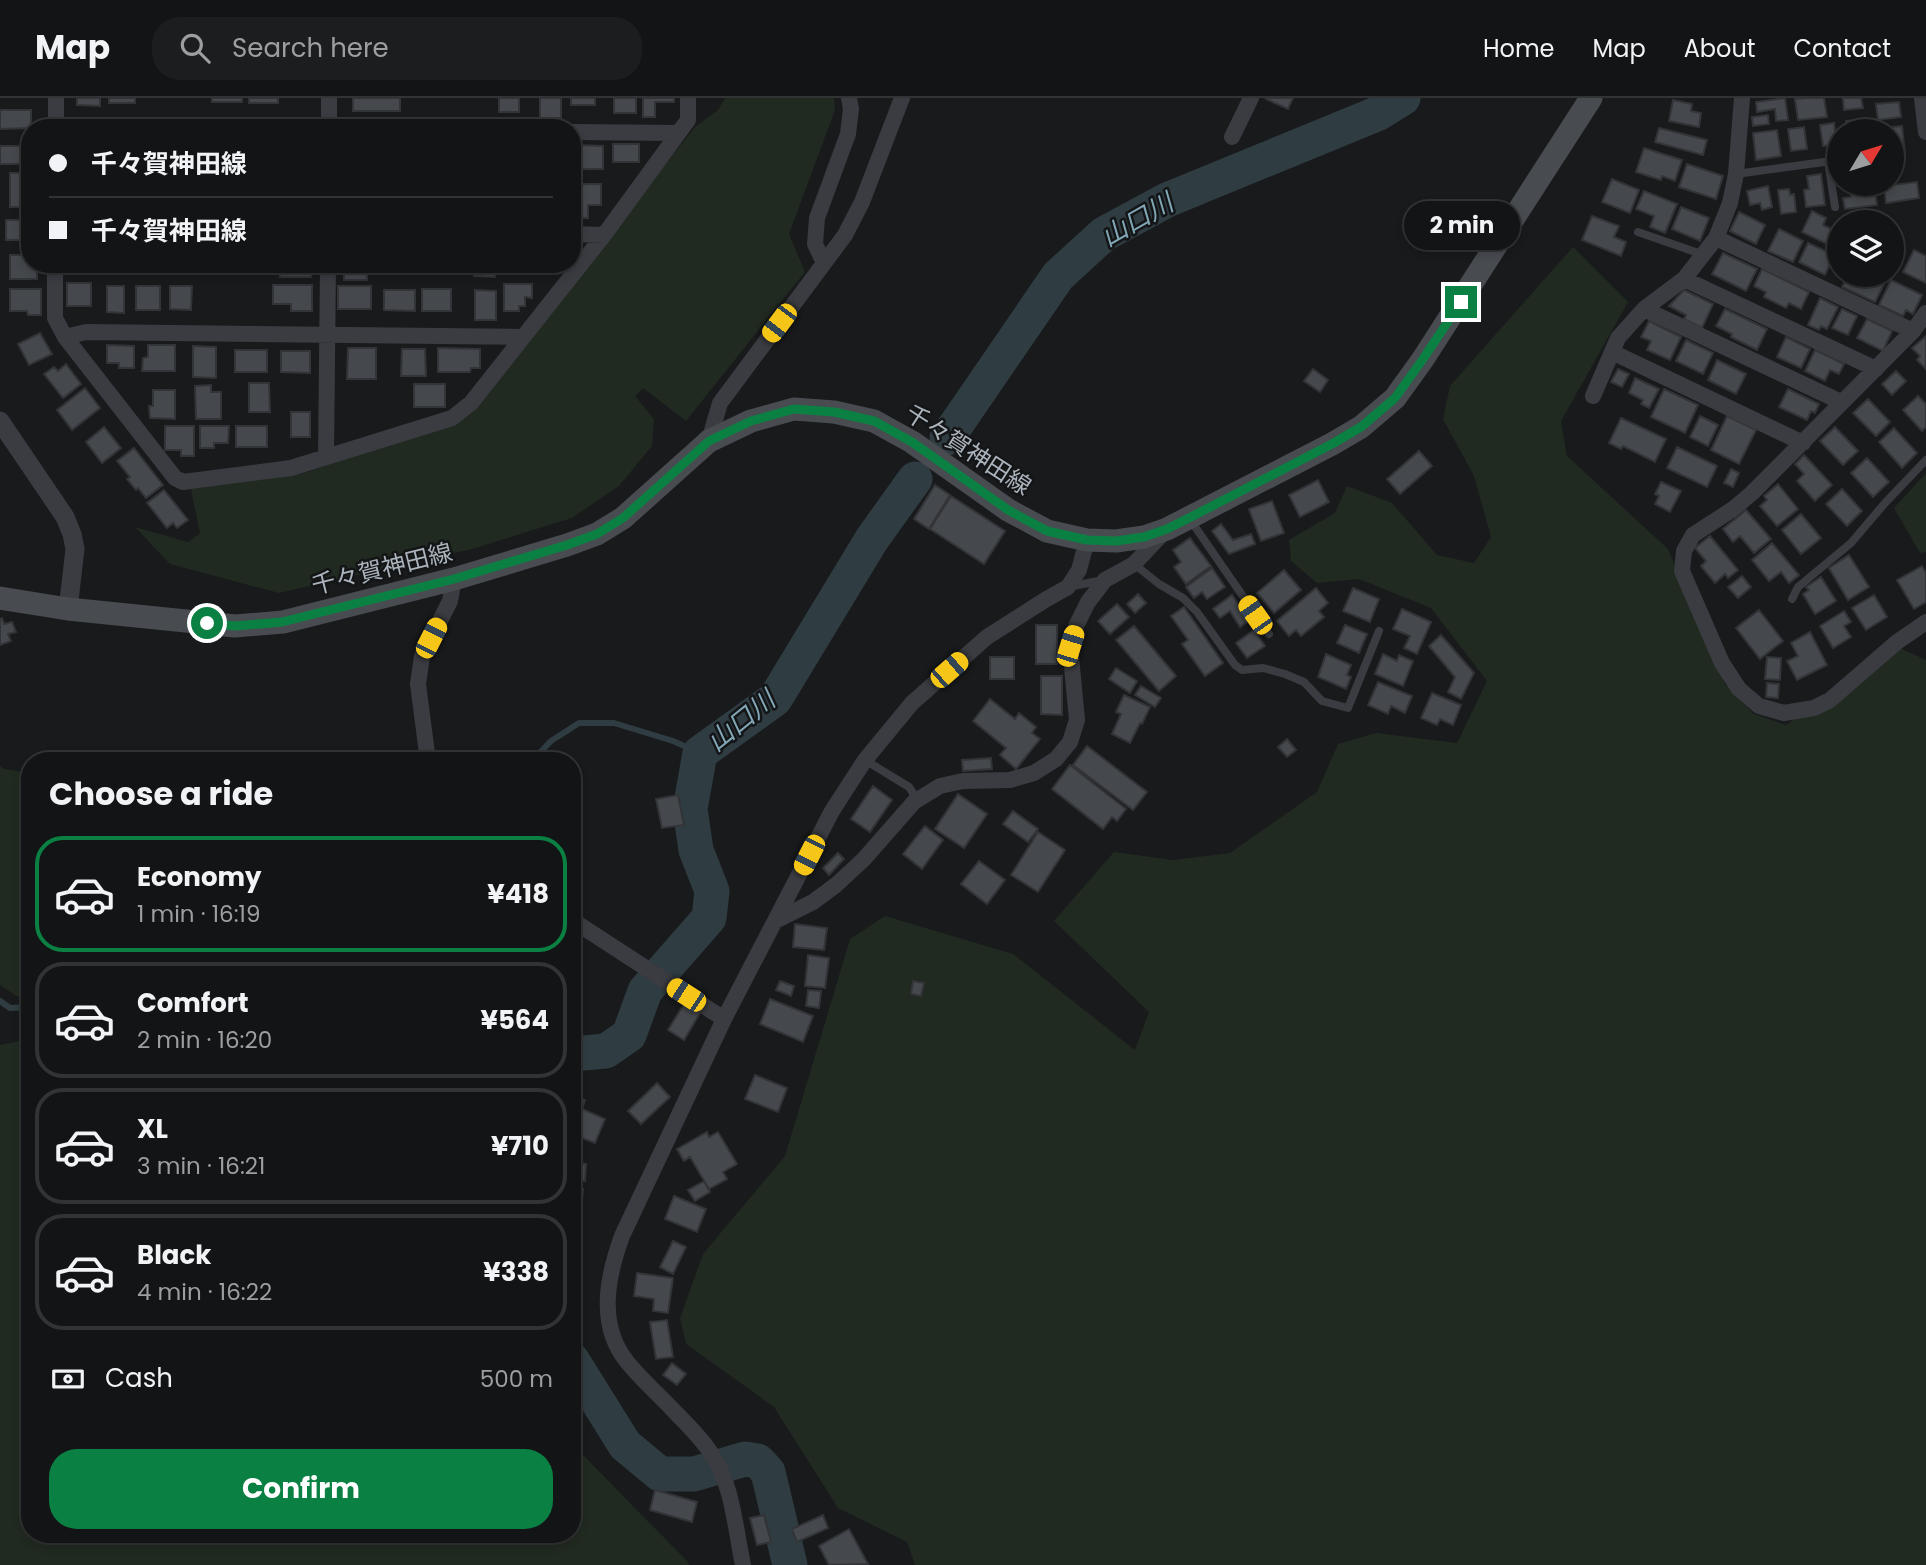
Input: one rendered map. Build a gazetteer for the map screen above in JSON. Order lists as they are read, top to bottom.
{
  "streets": {
    "main road": ["千々賀神田線"]
  },
  "water": ["山口川"],
  "north": "top right",
  "page": {
    "header": "Map",
    "search": "Search here",
    "nav": [
      "Home",
      "Map",
      "About",
      "Contact"
    ],
    "banner": ["千々賀神田線", "千々賀神田線"],
    "bubble": "2 min",
    "heading": "Choose a ride",
    "list": [
      {
        "name": "Economy",
        "note": "1 min · 16:19",
        "value": "¥418"
      },
      {
        "name": "Comfort",
        "note": "2 min · 16:20",
        "value": "¥564"
      },
      {
        "name": "XL",
        "note": "3 min · 16:21",
        "value": "¥710"
      },
      {
        "name": "Black",
        "note": "4 min · 16:22",
        "value": "¥338"
      }
    ],
    "pay": ["Cash", "500 m"],
    "buttons": "Confirm"
  }
}
